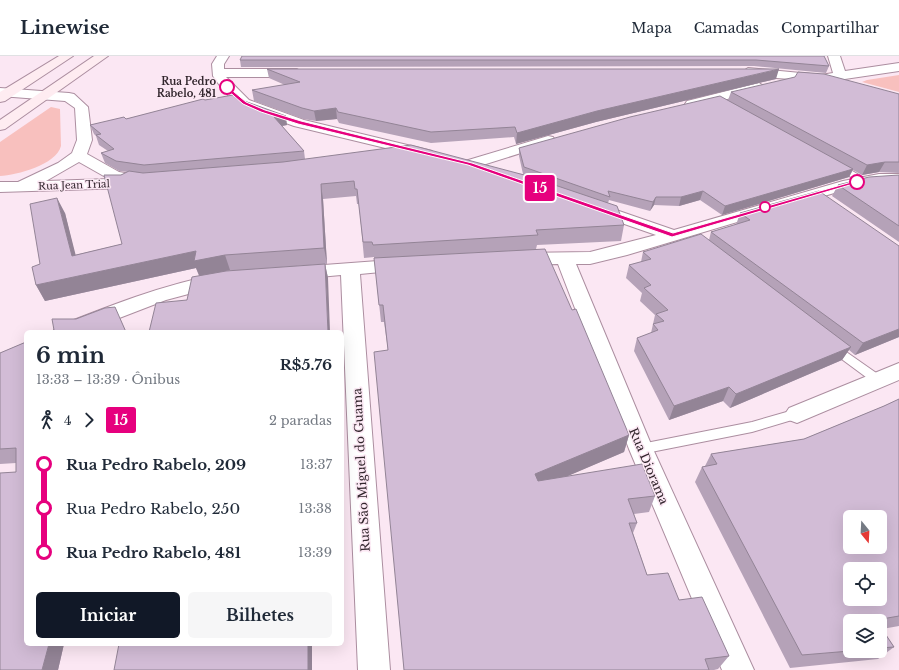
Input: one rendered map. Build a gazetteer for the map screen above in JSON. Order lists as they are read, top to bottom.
{
  "streets": {
    "street": ["Rua Jean Trial", "Rua Diorama", "Rua São Miguel do Guama"]
  },
  "places": ["Rua Pedro Rabelo, 481"],
  "lines": ["bus line 15"],
  "north": "bottom",
  "page": {
    "header": "Linewise",
    "nav": ["Mapa", "Camadas", "Compartilhar"],
    "on_map": "15",
    "heading": ["6 min", "13:33 – 13:39 · Ônibus", "R$5.76"],
    "legs": ["4", "15", "2 paradas"],
    "list": [
      {
        "name": "Rua Pedro Rabelo, 209",
        "value": "13:37"
      },
      {
        "name": "Rua Pedro Rabelo, 250",
        "value": "13:38"
      },
      {
        "name": "Rua Pedro Rabelo, 481",
        "value": "13:39"
      }
    ],
    "buttons": ["Iniciar", "Bilhetes"]
  }
}
